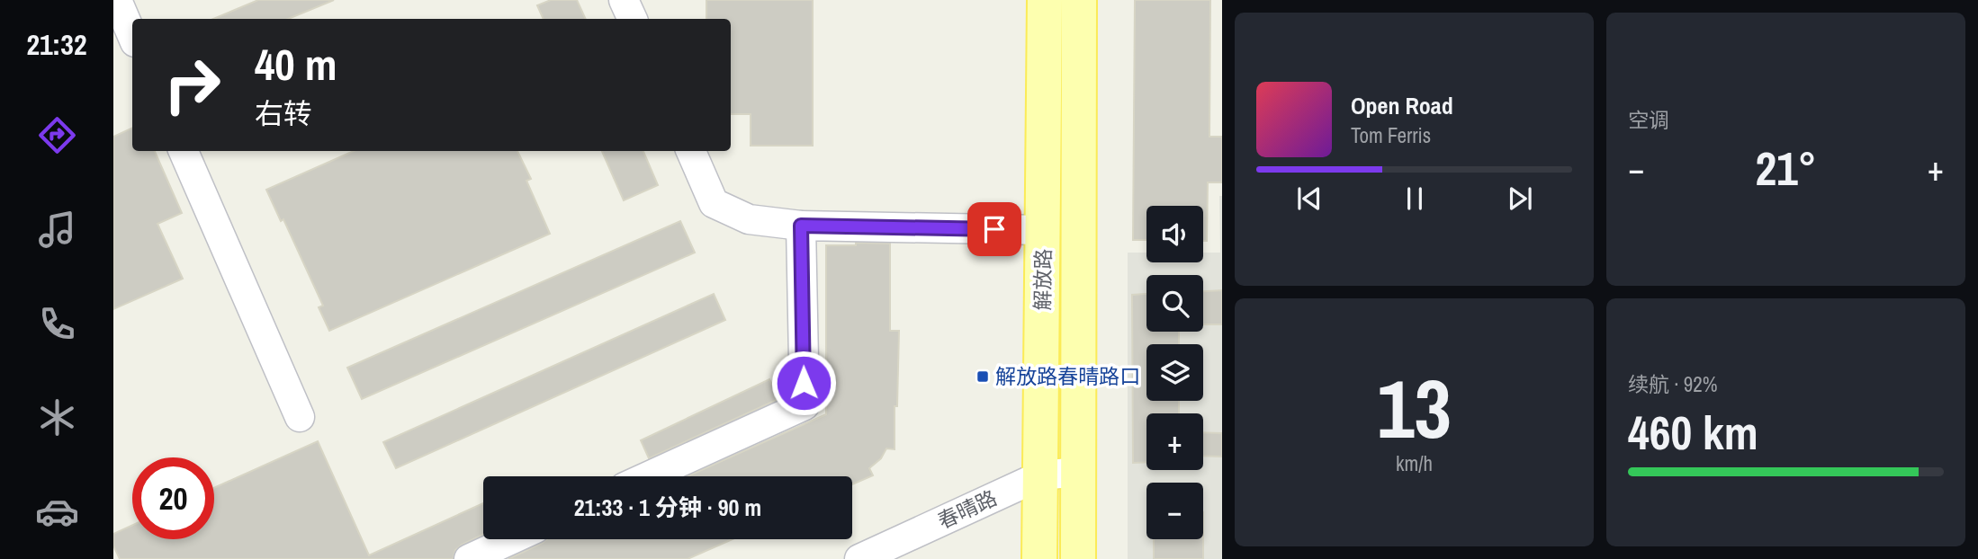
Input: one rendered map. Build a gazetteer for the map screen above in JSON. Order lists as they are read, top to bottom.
{
  "streets": {
    "main road": ["解放路"],
    "street": ["春晴路"]
  },
  "crossings": [
    ["解放路", "春晴路"]
  ],
  "places": {
    "transit": ["解放路春晴路口"]
  },
  "page": {
    "tabs": "21:32",
    "tile": [
      "空调",
      ["13", "km/h"],
      ["续航 · 92%", "460 km"]
    ],
    "turn": ["40 m", "右转"],
    "song": ["Open Road", "Tom Ferris"],
    "heat": ["−", "21°", "+"],
    "map_buttons": ["+", "−"],
    "limit": "20",
    "trip": "21:33 · 1 分钟 · 90 m"
  }
}
